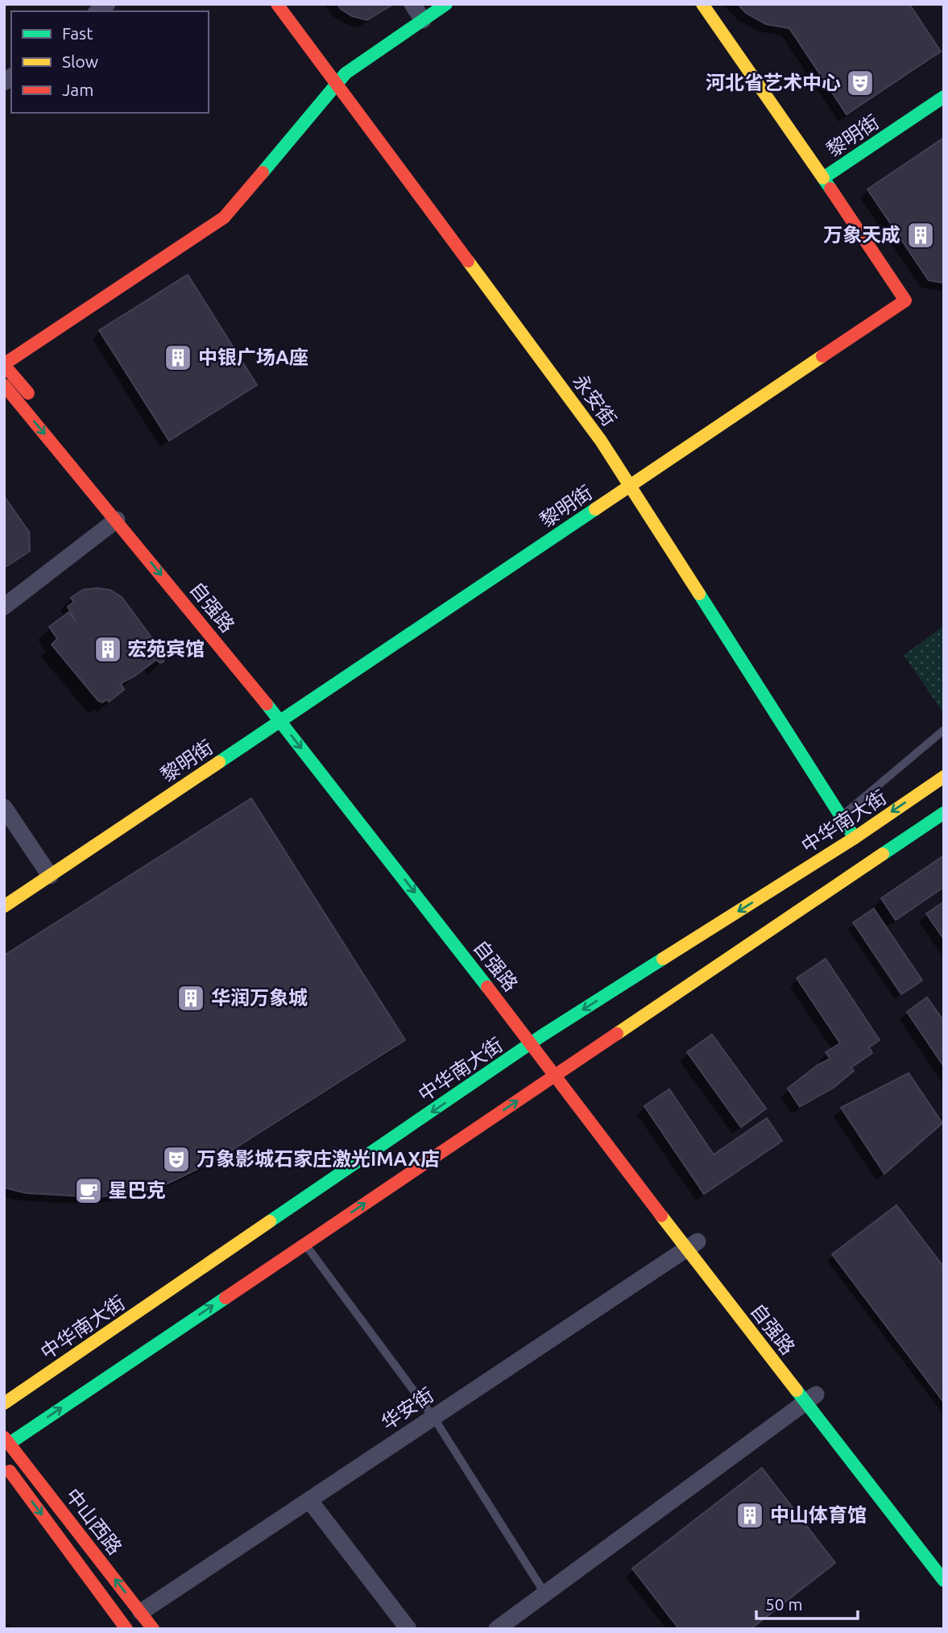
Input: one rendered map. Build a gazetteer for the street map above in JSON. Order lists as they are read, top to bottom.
{
  "streets": {
    "main road": [
      "黎明街",
      "永安街",
      "自强路",
      "中华南大街",
      "中山西路"
    ],
    "street": ["华安街"]
  },
  "crossings": [
    ["黎明街", "永安街"],
    ["黎明街", "自强路"],
    ["永安街", "中华南大街"],
    ["自强路", "中华南大街"],
    ["自强路", "华安街"],
    ["华安街", "中山西路"]
  ],
  "one_way": ["自强路"],
  "places": {
    "theatre": ["河北省艺术中心", "万象影城石家庄激光IMAX店"],
    "building": [
      "万象天成",
      "中银广场A座",
      "宏苑宾馆",
      "华润万象城",
      "中山体育馆"
    ],
    "cafe": ["星巴克"]
  },
  "legend": ["Fast", "Slow", "Jam"],
  "scale_bar": "50 m"
}
